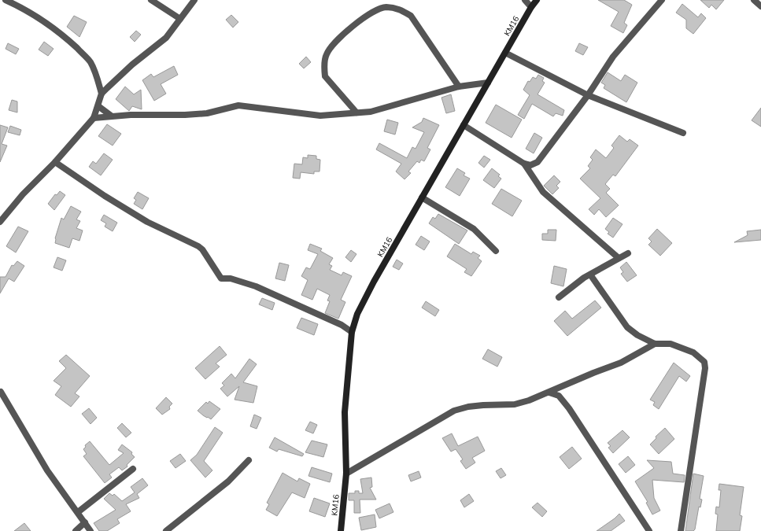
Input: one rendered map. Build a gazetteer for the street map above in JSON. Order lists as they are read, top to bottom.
{
  "streets": {
    "street": ["KM16"]
  }
}
